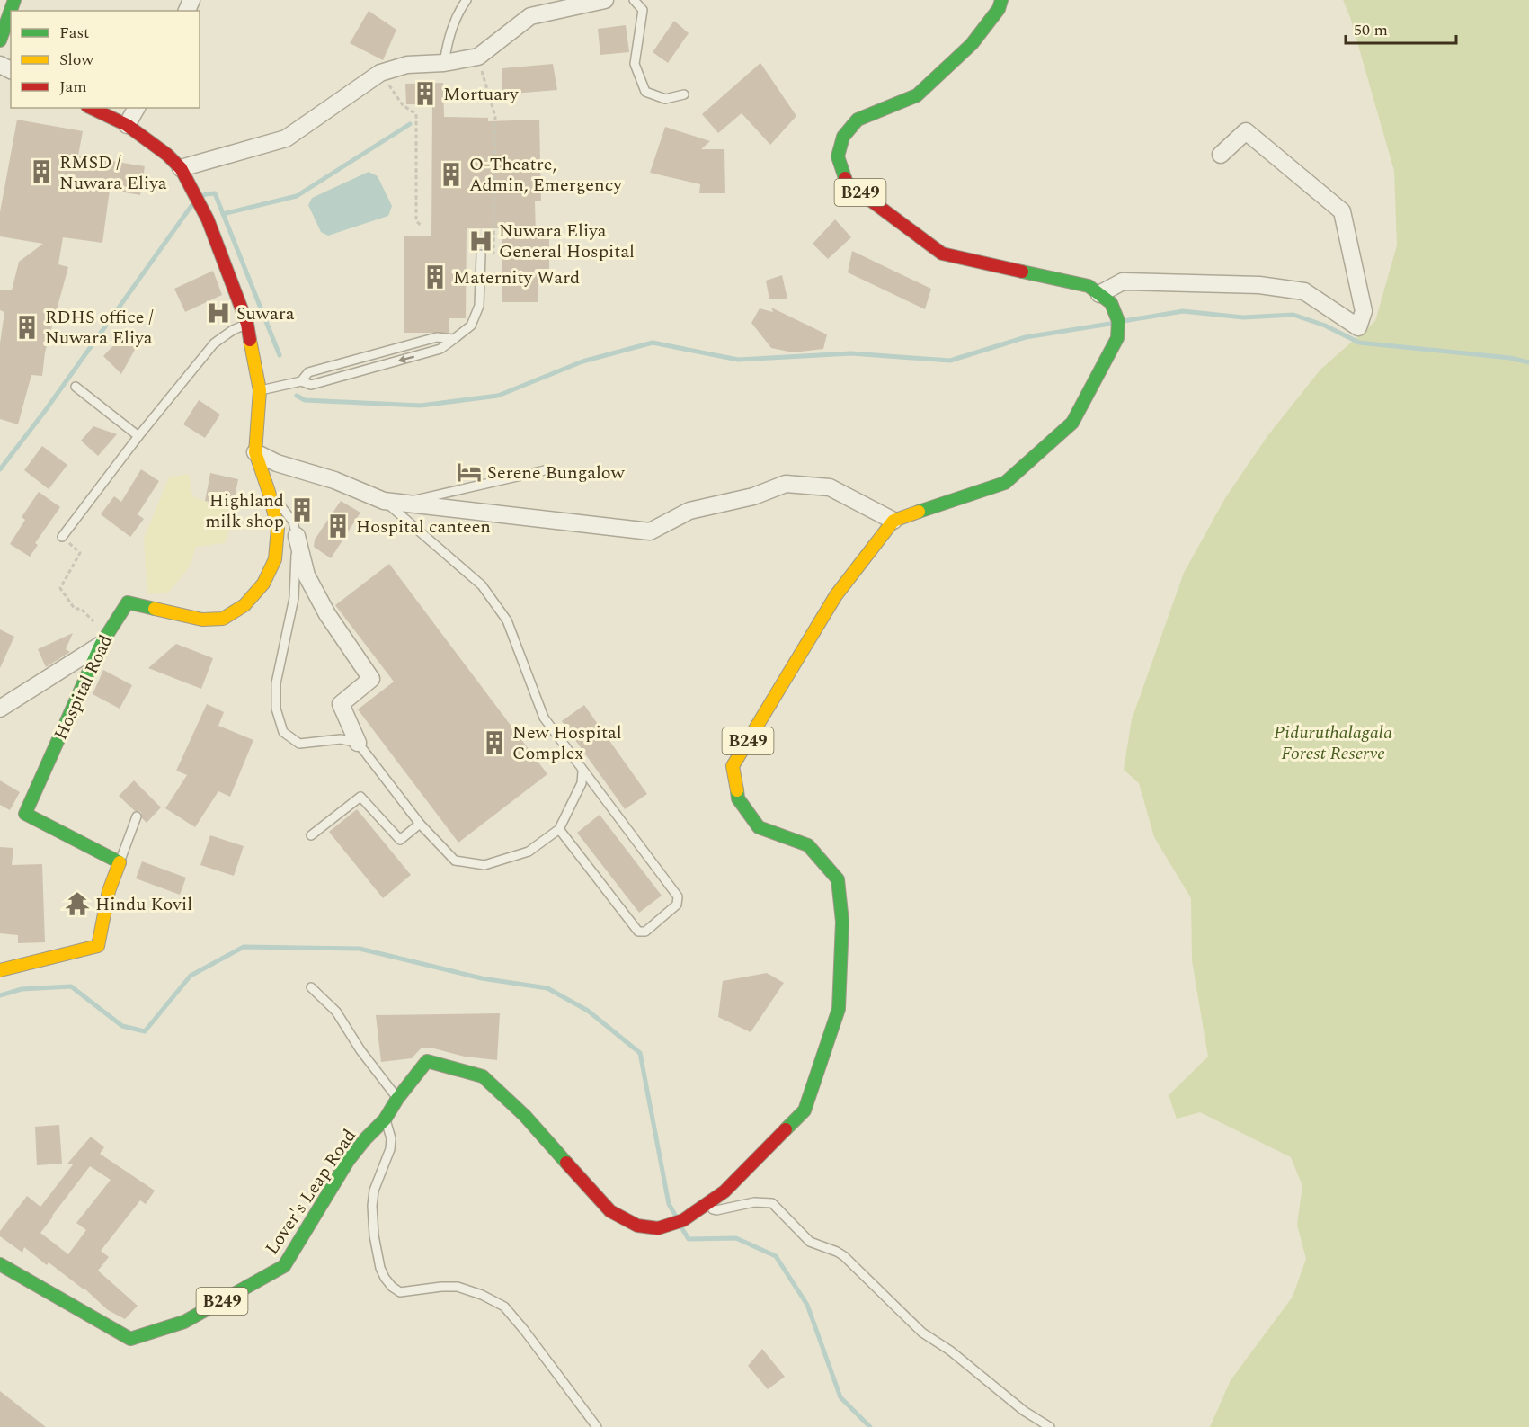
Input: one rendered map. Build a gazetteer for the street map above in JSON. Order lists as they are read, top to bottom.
{
  "streets": {
    "main road": ["B249", "Hospital Road", "Lover's Leap Road"]
  },
  "crossings": [
    ["B249", "Lover's Leap Road"]
  ],
  "parks": ["Piduruthalagala Forest Reserve"],
  "places": {
    "building": [
      "Mortuary",
      "RMSD / Nuwara Eliya",
      "O-Theatre, Admin, Emergency",
      "Maternity Ward",
      "RDHS office / Nuwara Eliya",
      "Highland milk shop",
      "Hospital canteen",
      "New Hospital Complex"
    ],
    "hospital": ["Nuwara Eliya General Hospital", "Suwara"],
    "hotel": ["Serene Bungalow"],
    "temple": ["Hindu Kovil"]
  },
  "legend": ["Fast", "Slow", "Jam"],
  "scale_bar": "50 m"
}
